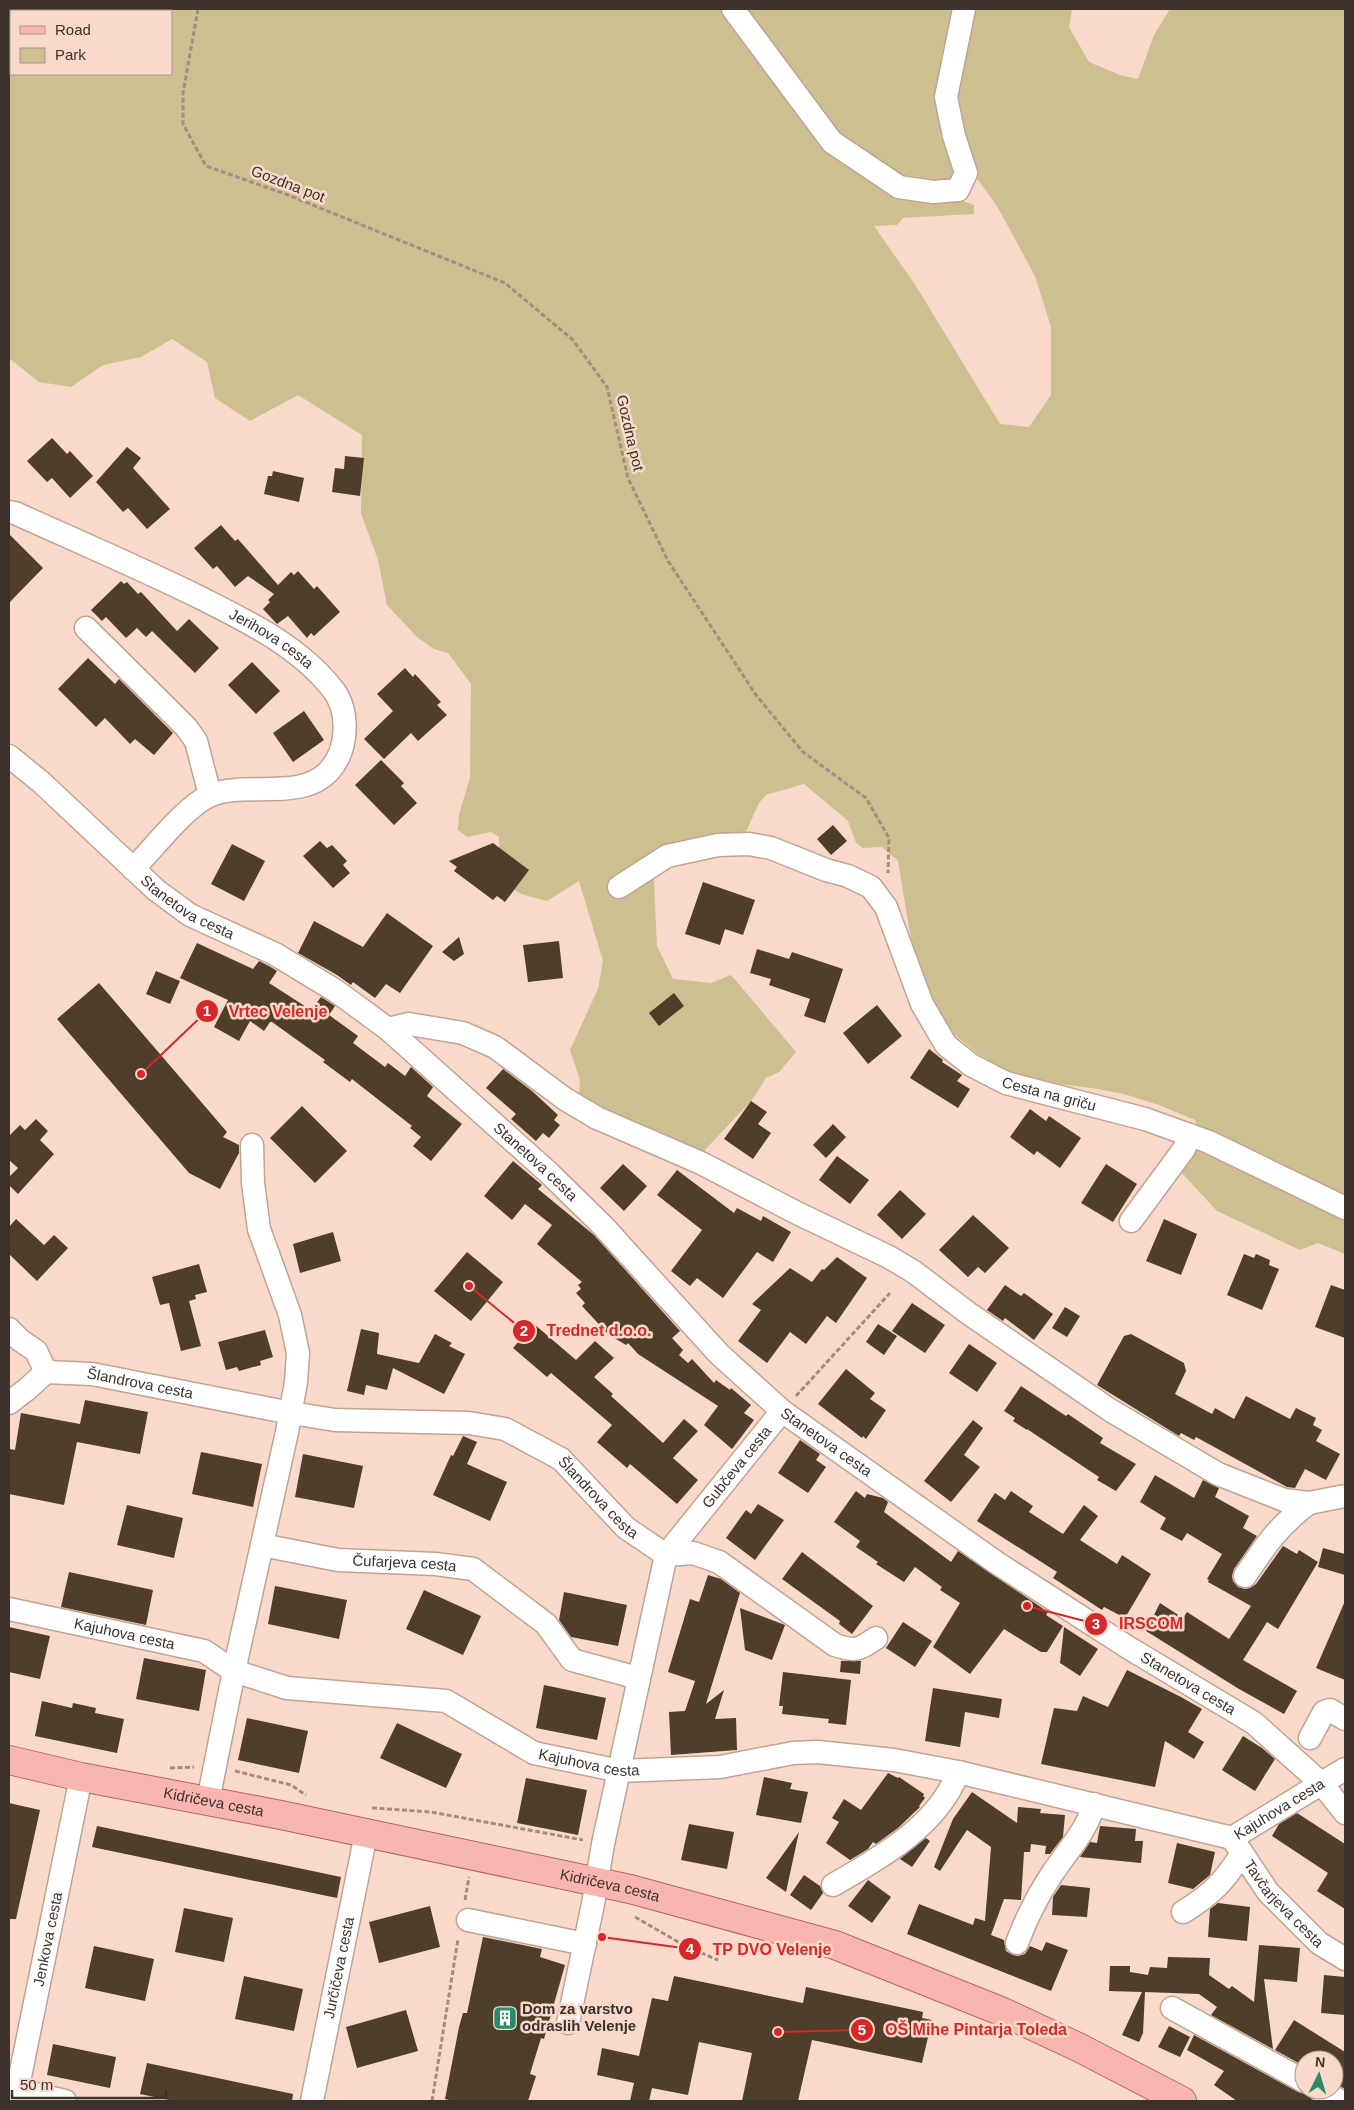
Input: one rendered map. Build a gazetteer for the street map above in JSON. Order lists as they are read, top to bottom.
{
  "streets": {
    "main road": ["Kidričeva cesta"],
    "street": [
      "Jerihova cesta",
      "Stanetova cesta",
      "Cesta na griču",
      "Šlandrova cesta",
      "Gubčeva cesta",
      "Čufarjeva cesta",
      "Kajuhova cesta",
      "Tavčarjeva cesta",
      "Jenkova cesta",
      "Jurčičeva cesta"
    ],
    "path": ["Gozdna pot"]
  },
  "crossings": [
    ["Gozdna pot", "Cesta na griču"],
    ["Jerihova cesta", "Stanetova cesta"],
    ["Stanetova cesta", "Gubčeva cesta"],
    ["Stanetova cesta", "Kajuhova cesta"],
    ["Šlandrova cesta", "Gubčeva cesta"],
    ["Kajuhova cesta", "Tavčarjeva cesta"],
    ["Kidričeva cesta", "Jenkova cesta"],
    ["Kidričeva cesta", "Jurčičeva cesta"]
  ],
  "places": {
    "other": [
      "Vrtec Velenje",
      "Trednet d.o.o.",
      "IRSCOM",
      "TP DVO Velenje",
      "OŠ Mihe Pintarja Toleda"
    ],
    "building": ["Dom za varstvo odraslih Velenje"]
  },
  "legend": ["Road", "Park"],
  "scale_bar": "50 m",
  "north": "top"
}
